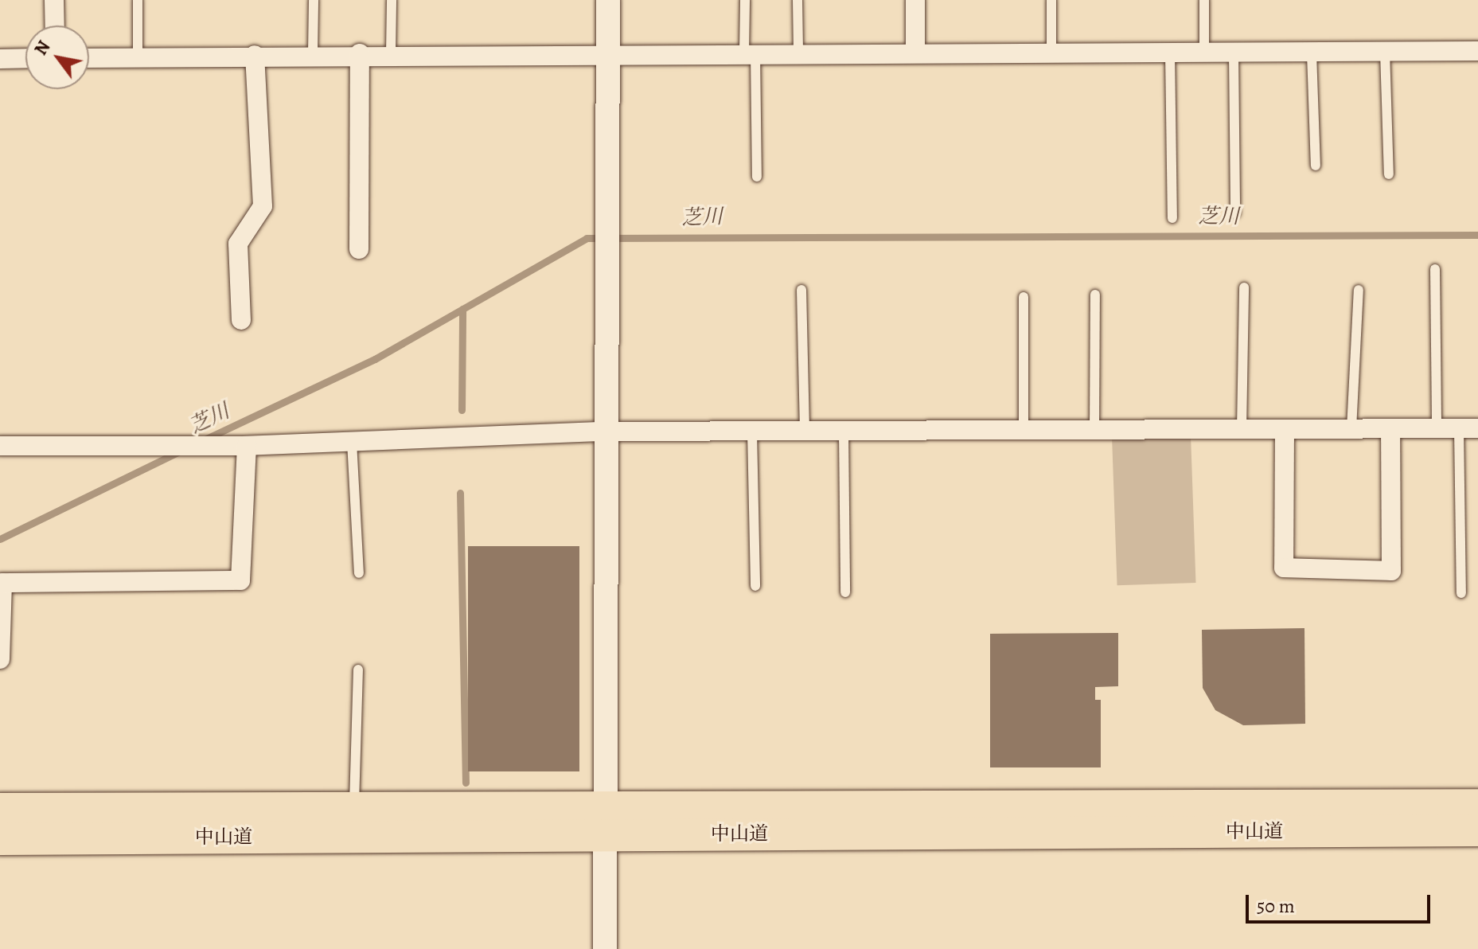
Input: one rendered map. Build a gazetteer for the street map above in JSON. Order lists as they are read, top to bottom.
{
  "streets": {
    "highway": ["中山道"]
  },
  "water": ["芝川"],
  "scale_bar": "50 m",
  "north": "top left"
}
